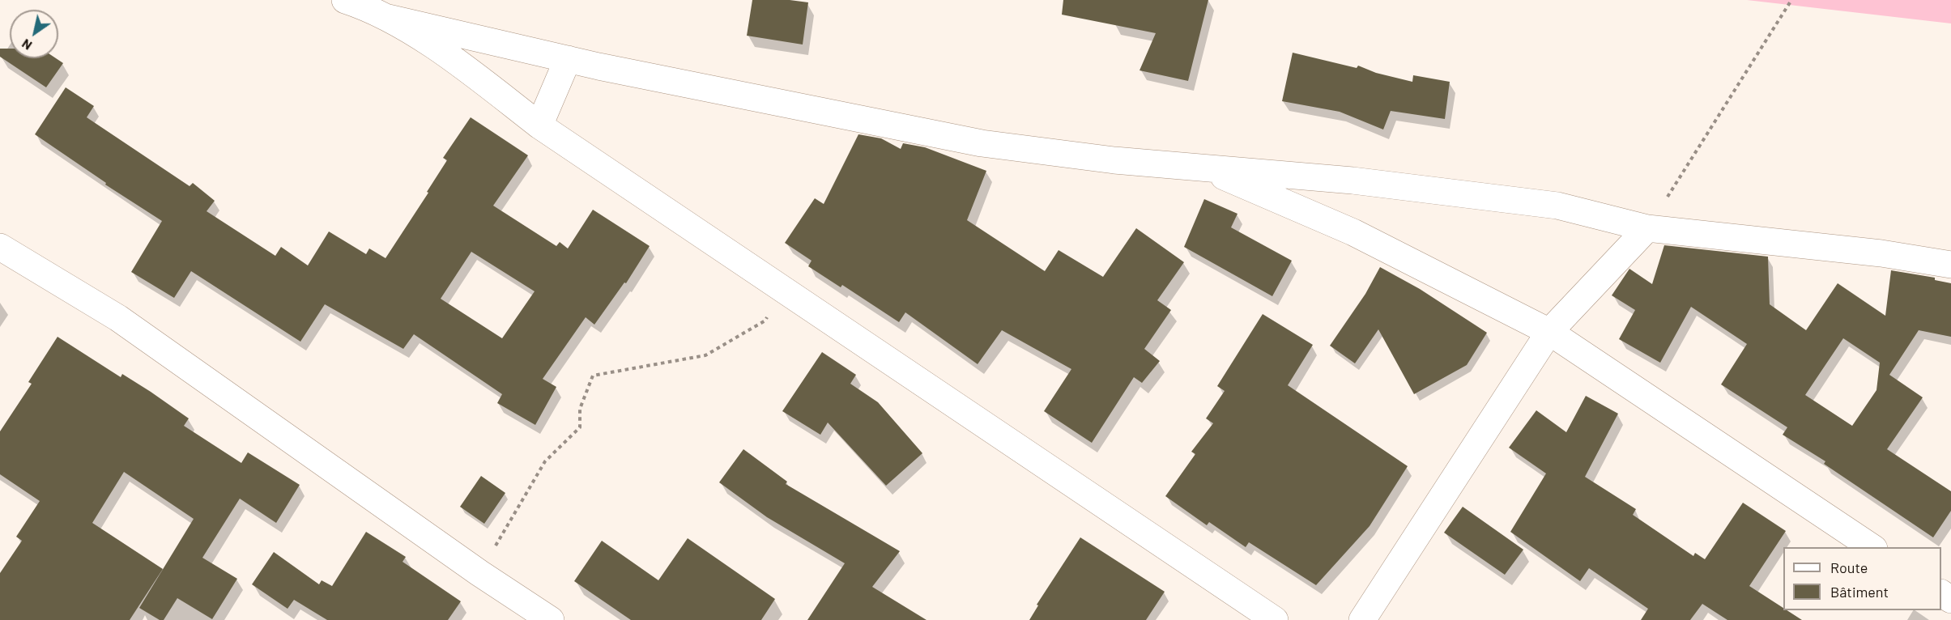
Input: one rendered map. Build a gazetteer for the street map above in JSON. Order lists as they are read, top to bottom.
{
  "legend": ["Route", "Bâtiment"],
  "north": "bottom left"
}
